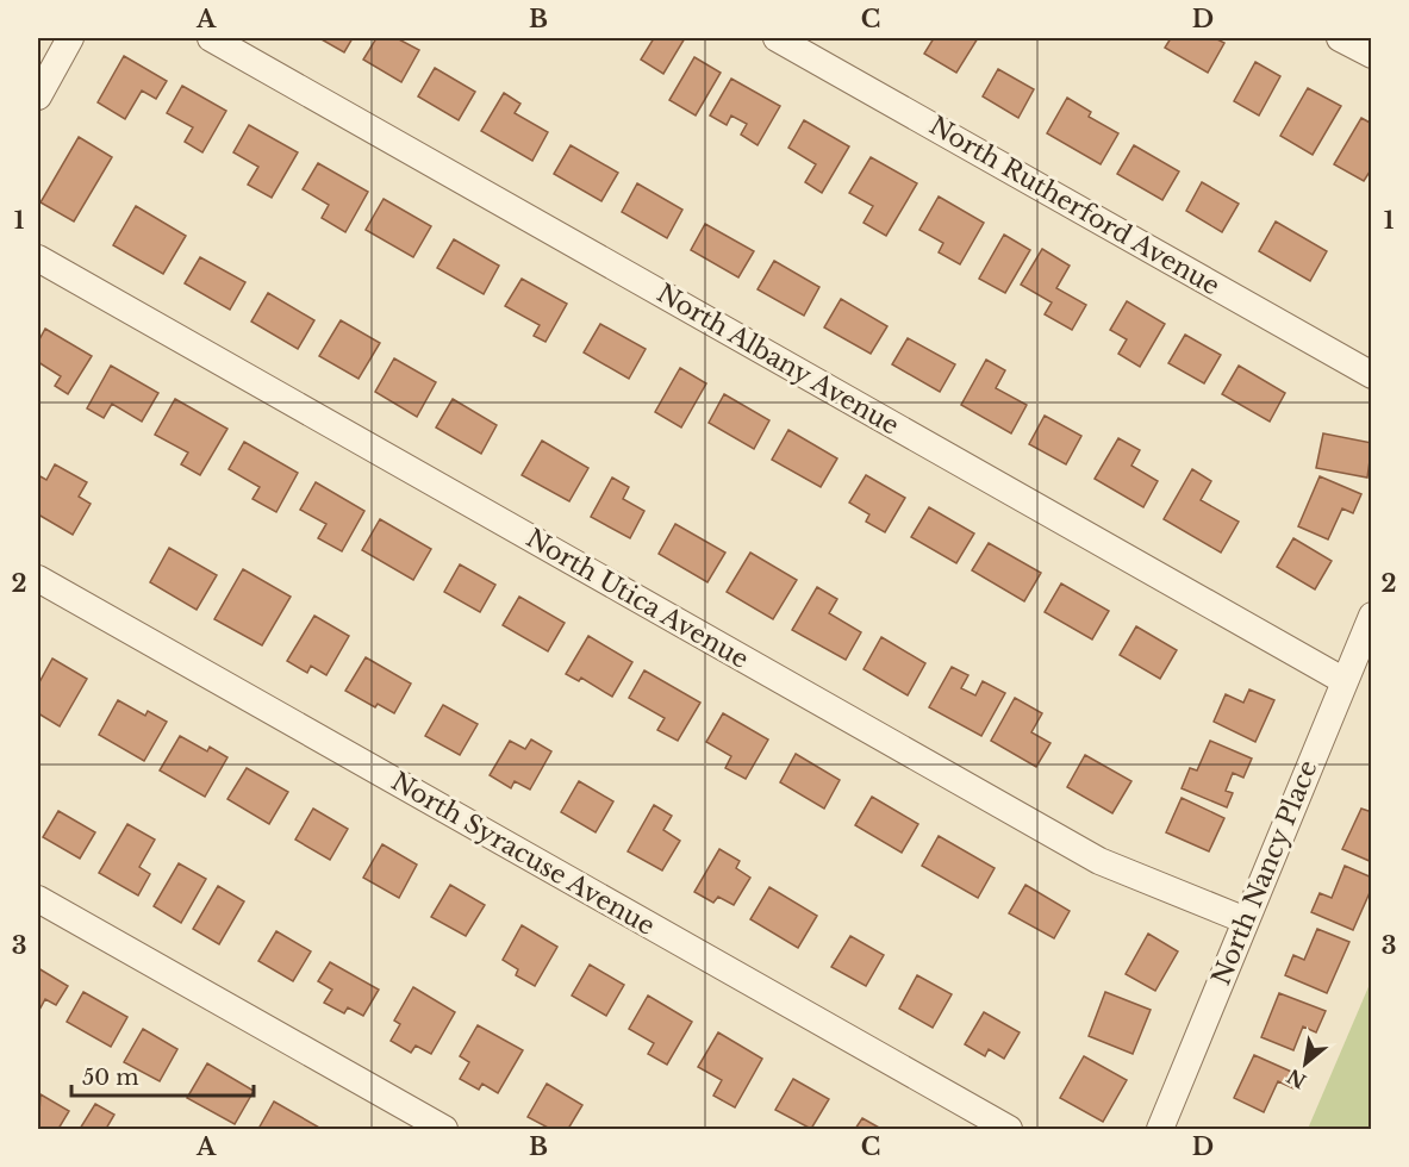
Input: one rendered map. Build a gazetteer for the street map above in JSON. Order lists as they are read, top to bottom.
{
  "streets": {
    "street": [
      "North Rutherford Avenue",
      "North Albany Avenue",
      "North Utica Avenue",
      "North Syracuse Avenue",
      "North Nancy Place"
    ]
  },
  "crossings": [
    ["North Albany Avenue", "North Nancy Place"],
    ["North Utica Avenue", "North Nancy Place"]
  ],
  "scale_bar": "50 m",
  "north": "bottom left",
  "grid": {
    "columns": [
      "A",
      "B",
      "C",
      "D"
    ],
    "rows": ["1", "2", "3"]
  }
}
